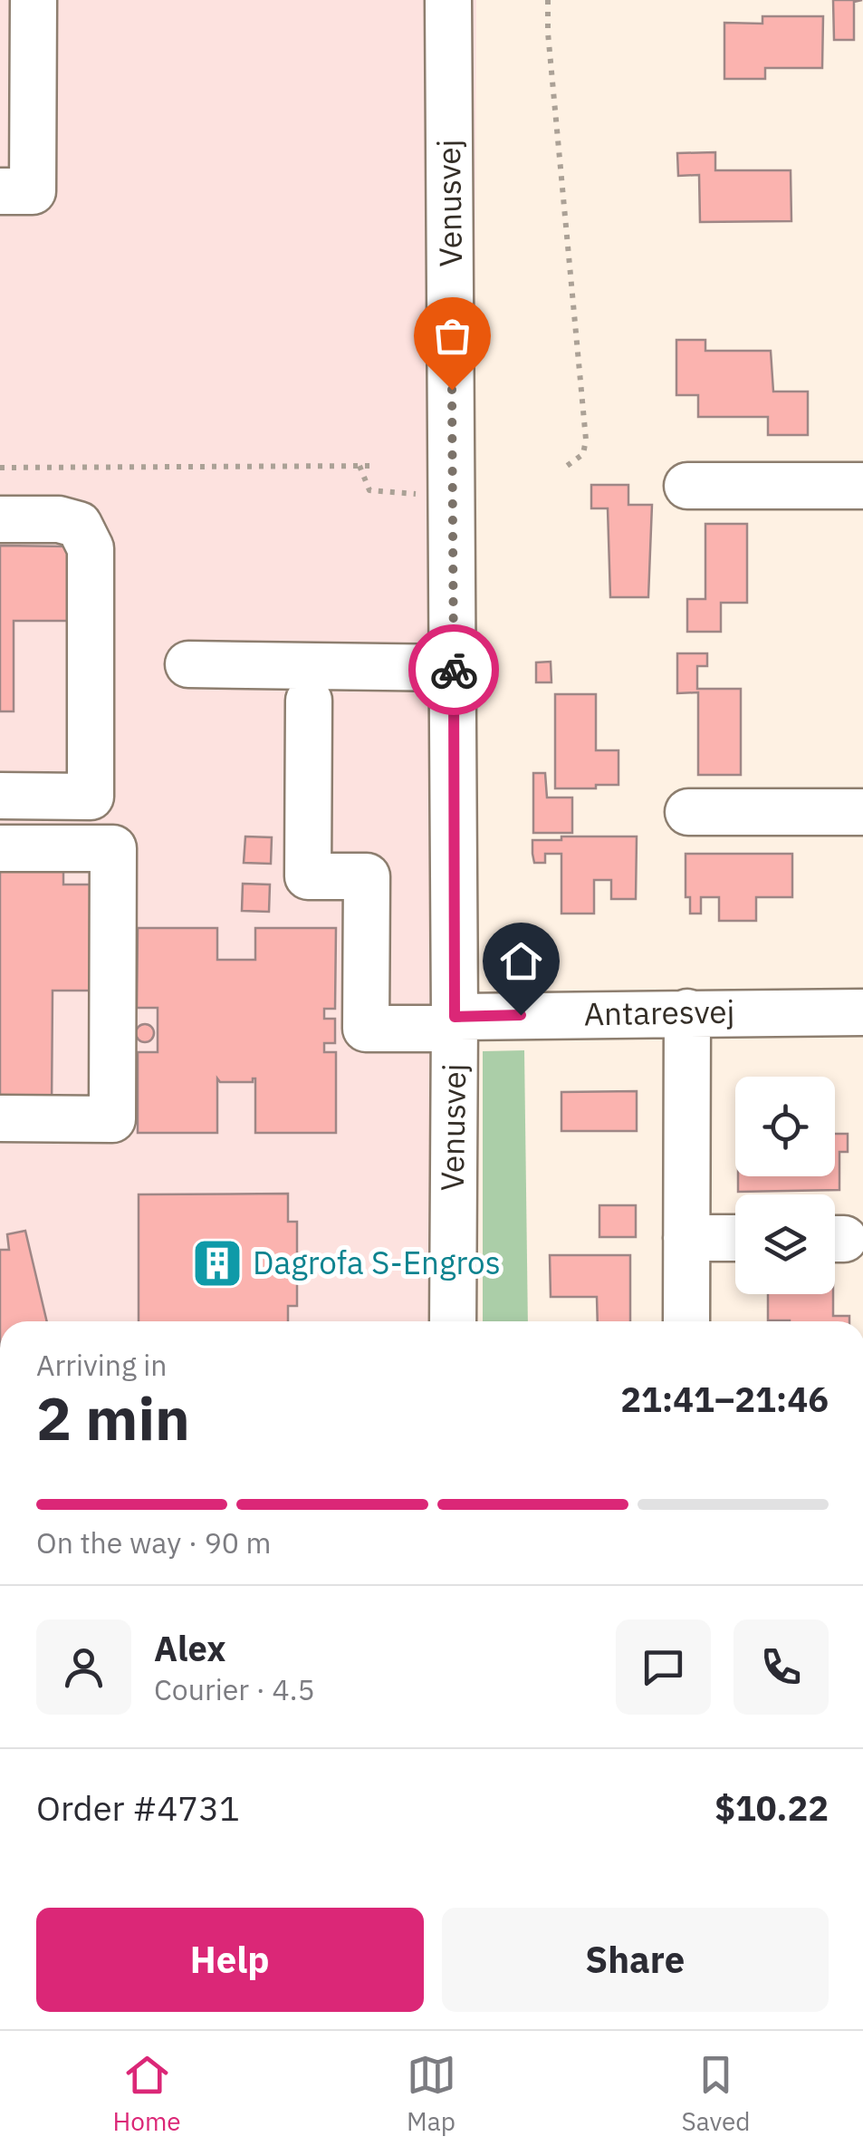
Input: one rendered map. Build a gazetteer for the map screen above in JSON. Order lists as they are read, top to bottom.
{
  "streets": {
    "street": ["Venusvej", "Antaresvej"]
  },
  "crossings": [
    ["Venusvej", "Antaresvej"]
  ],
  "places": {
    "building": ["Dagrofa S-Engros"]
  },
  "page": {
    "heading": ["2 min", "Arriving in", "21:41–21:46"],
    "panel": [
      "Alex",
      "Courier · 4.5",
      "Order #4731",
      "$10.22"
    ],
    "bar": "On the way · 90 m",
    "buttons": ["Help", "Share"],
    "tabs": ["Home", "Map", "Saved"]
  }
}
